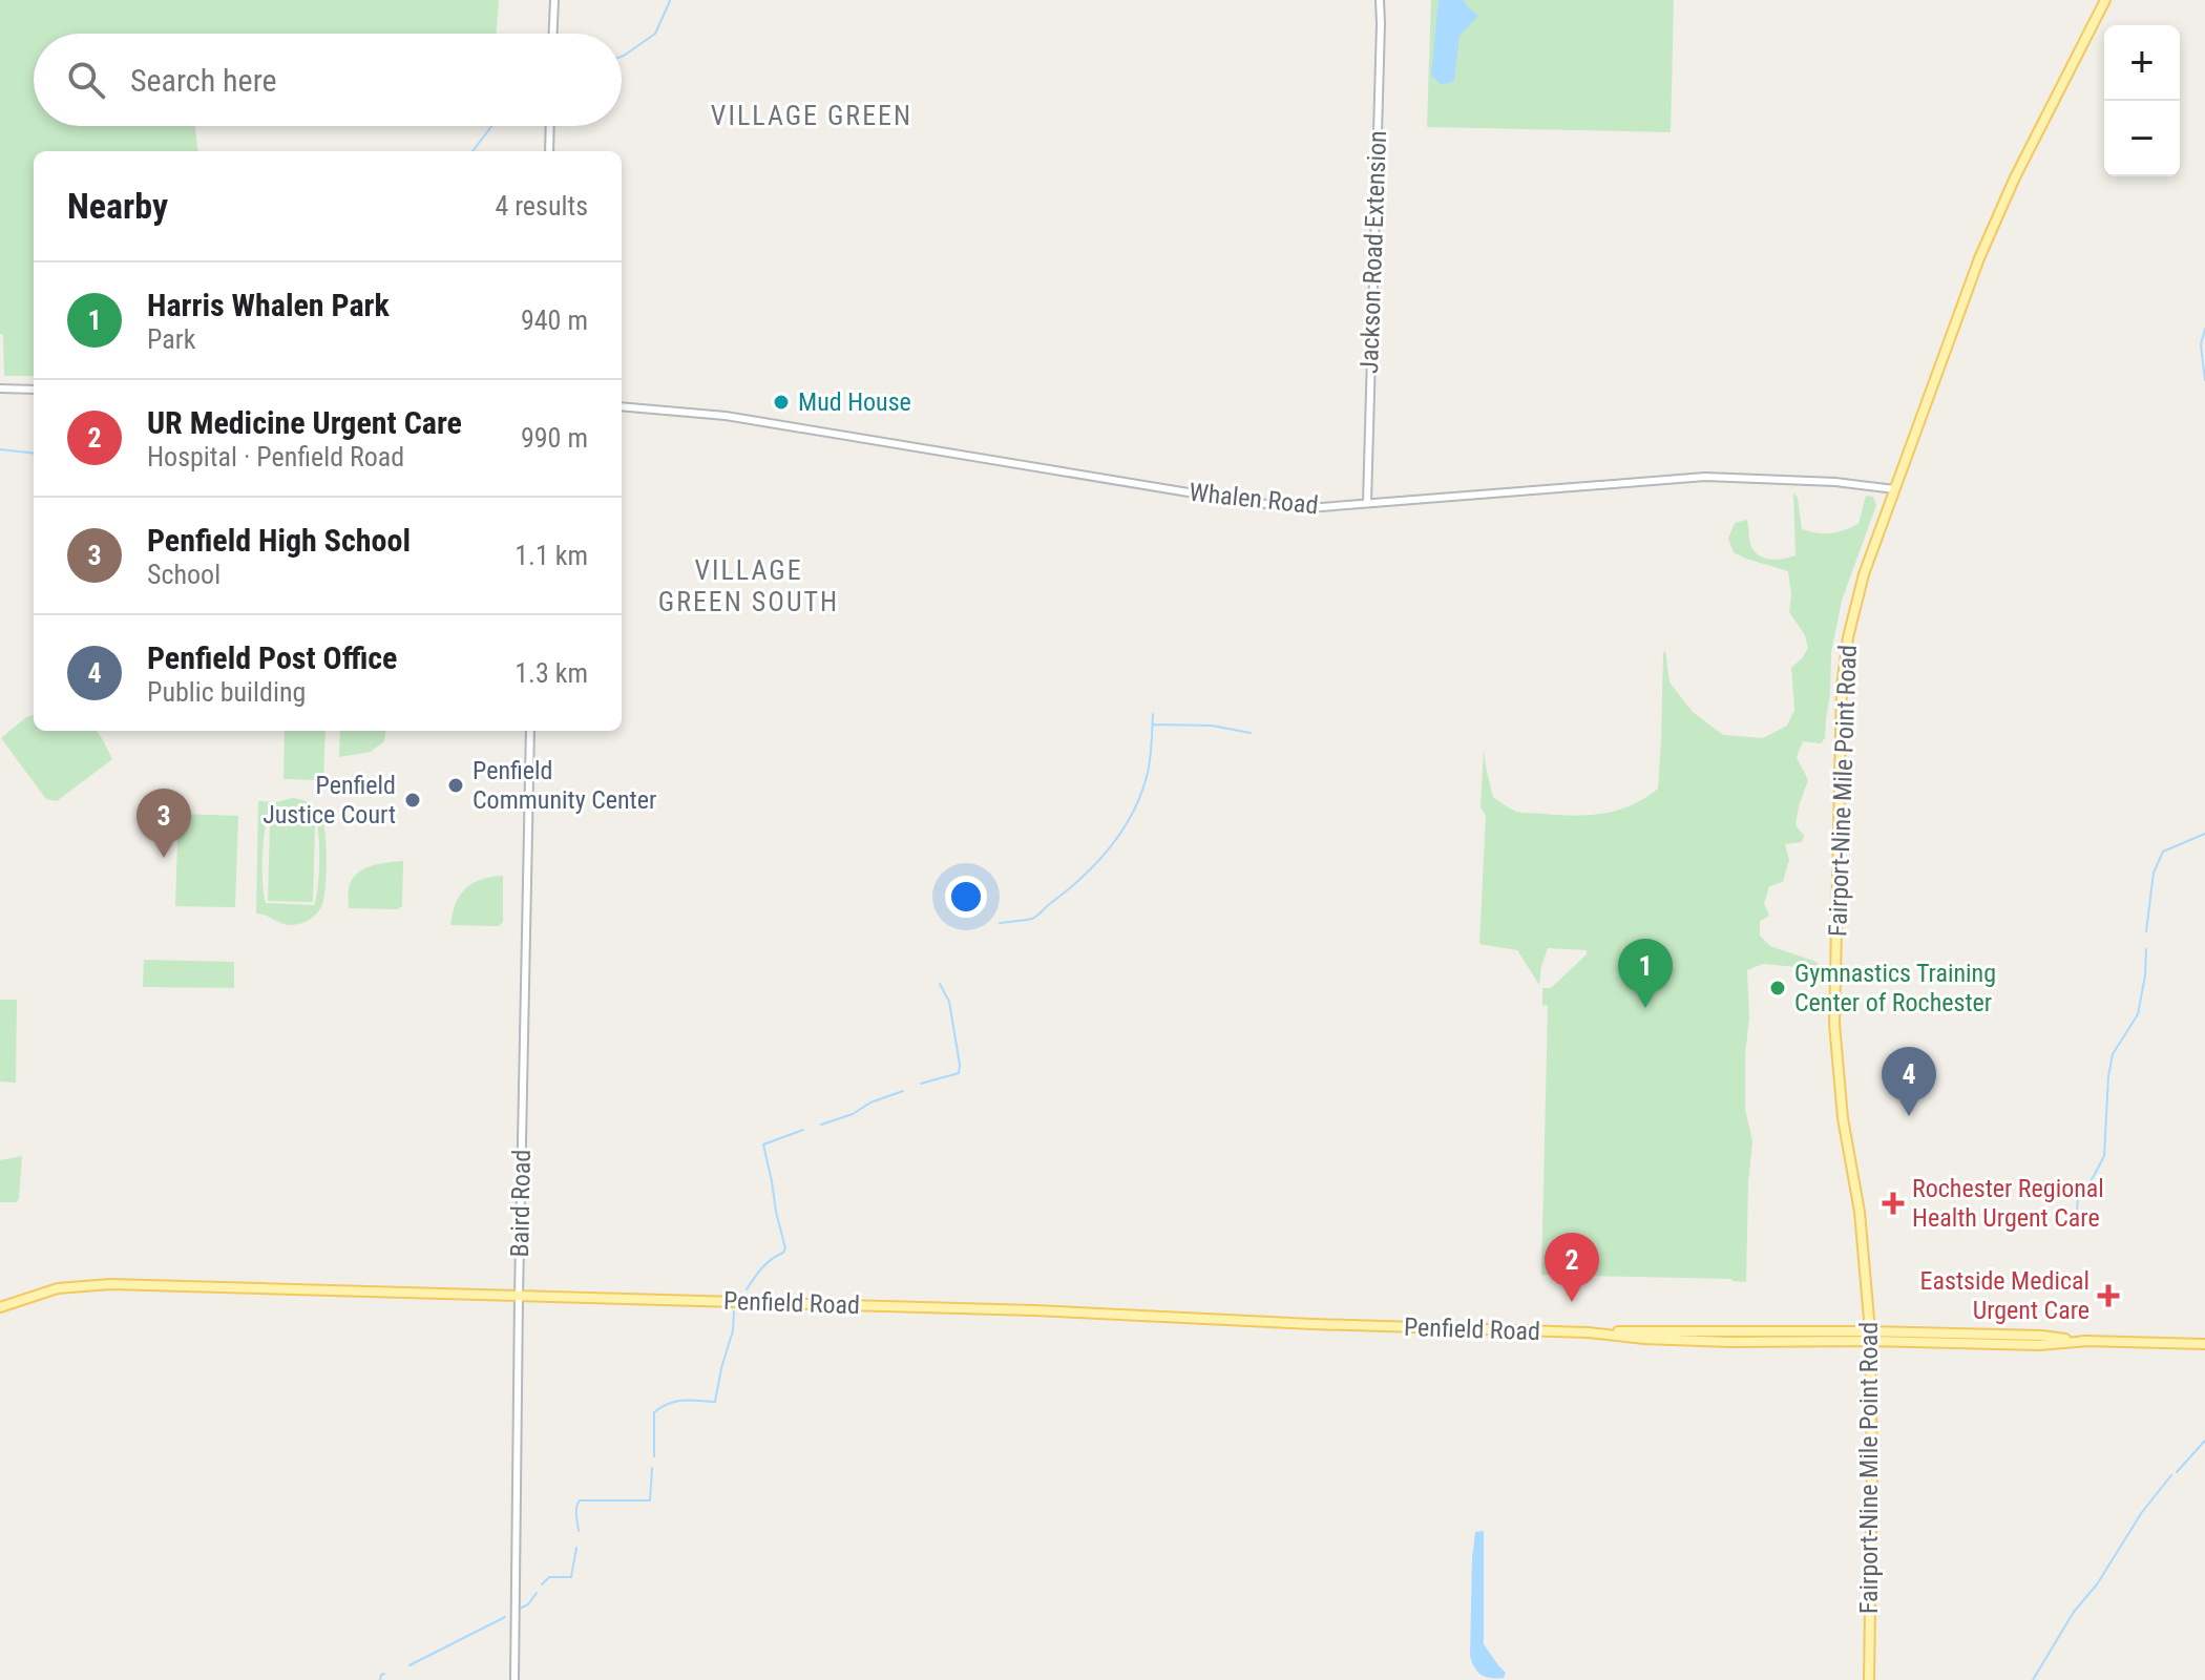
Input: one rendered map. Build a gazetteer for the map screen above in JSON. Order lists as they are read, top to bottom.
{
  "streets": {
    "main road": ["Fairport-Nine Mile Point Road", "Penfield Road"],
    "street": ["Jackson Road Extension", "Whalen Road", "Baird Road"]
  },
  "crossings": [
    ["Jackson Road Extension", "Whalen Road"],
    ["Whalen Road", "Fairport-Nine Mile Point Road"],
    ["Fairport-Nine Mile Point Road", "Penfield Road"],
    ["Baird Road", "Penfield Road"]
  ],
  "districts": ["VILLAGE GREEN", "VILLAGE GREEN SOUTH"],
  "places": {
    "other": [
      "Mud House",
      "Penfield Community Center",
      "Penfield Justice Court",
      "Gymnastics Training Center of Rochester"
    ],
    "health": ["Rochester Regional Health Urgent Care", "Eastside Medical Urgent Care"]
  },
  "page": {
    "map_buttons": ["+", "−"],
    "search": "Search here",
    "heading": ["Nearby", "4 results"],
    "list": [
      {
        "mark": "1",
        "name": "Harris Whalen Park",
        "note": "Park",
        "value": "940 m"
      },
      {
        "mark": "2",
        "name": "UR Medicine Urgent Care",
        "note": "Hospital · Penfield Road",
        "value": "990 m"
      },
      {
        "mark": "3",
        "name": "Penfield High School",
        "note": "School",
        "value": "1.1 km"
      },
      {
        "mark": "4",
        "name": "Penfield Post Office",
        "note": "Public building",
        "value": "1.3 km"
      }
    ],
    "pins": [
      "3",
      "1",
      "4",
      "2"
    ]
  }
}
